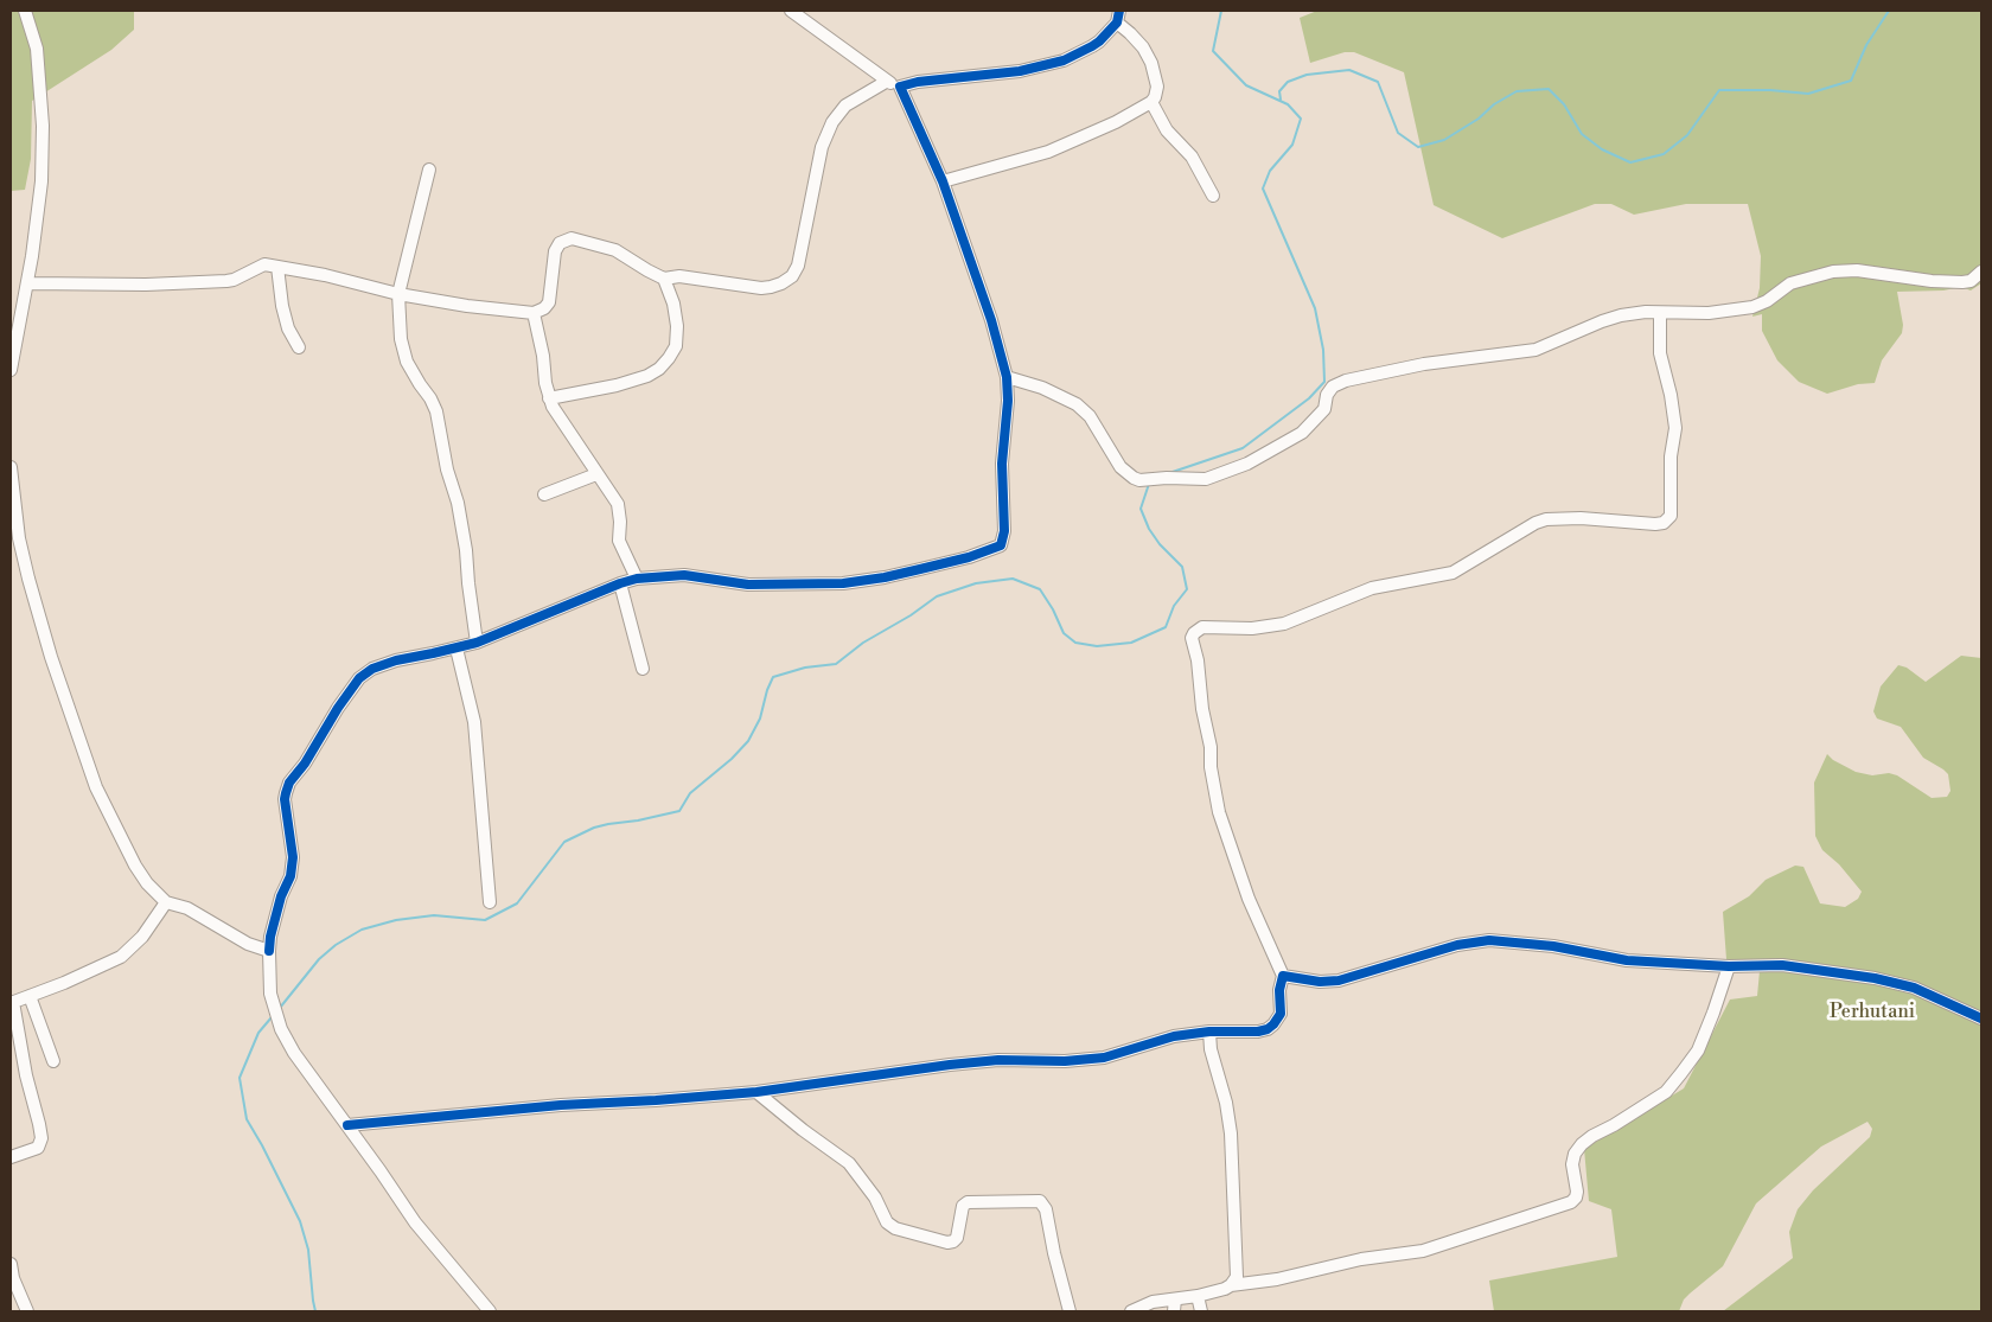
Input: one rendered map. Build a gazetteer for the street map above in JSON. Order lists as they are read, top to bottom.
{
  "parks": ["Perhutani"]
}
